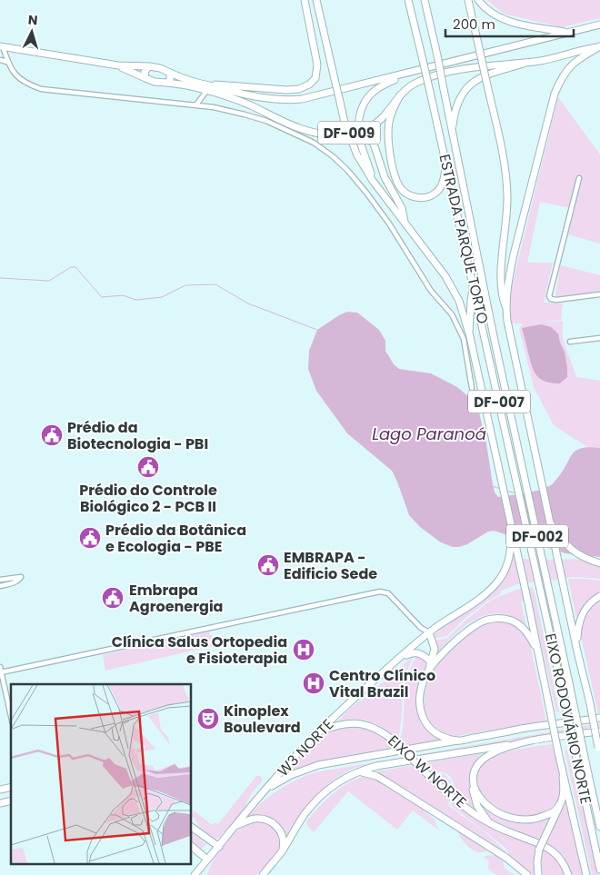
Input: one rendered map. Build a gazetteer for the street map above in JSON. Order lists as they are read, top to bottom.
{
  "streets": {
    "main road": [
      "DF-009",
      "ESTRADA PARQUE TORTO",
      "DF-007",
      "DF-002",
      "EIXO RODOVIÁRIO NORTE",
      "W3 NORTE",
      "EIXO W NORTE"
    ]
  },
  "crossings": [
    ["ESTRADA PARQUE TORTO", "EIXO RODOVIÁRIO NORTE"],
    ["W3 NORTE", "EIXO W NORTE"]
  ],
  "water": ["Lago Paranoá"],
  "places": {
    "public building": [
      "Prédio da Biotecnologia - PBI",
      "Prédio do Controle Biológico 2 - PCB II",
      "Prédio da Botânica e Ecologia - PBE",
      "EMBRAPA - Edificio Sede",
      "Embrapa Agroenergia"
    ],
    "hospital": ["Clínica Salus Ortopedia e Fisioterapia", "Centro Clínico Vital Brazil"],
    "theatre": ["Kinoplex Boulevard"]
  },
  "scale_bar": "200 m",
  "north": "top"
}
